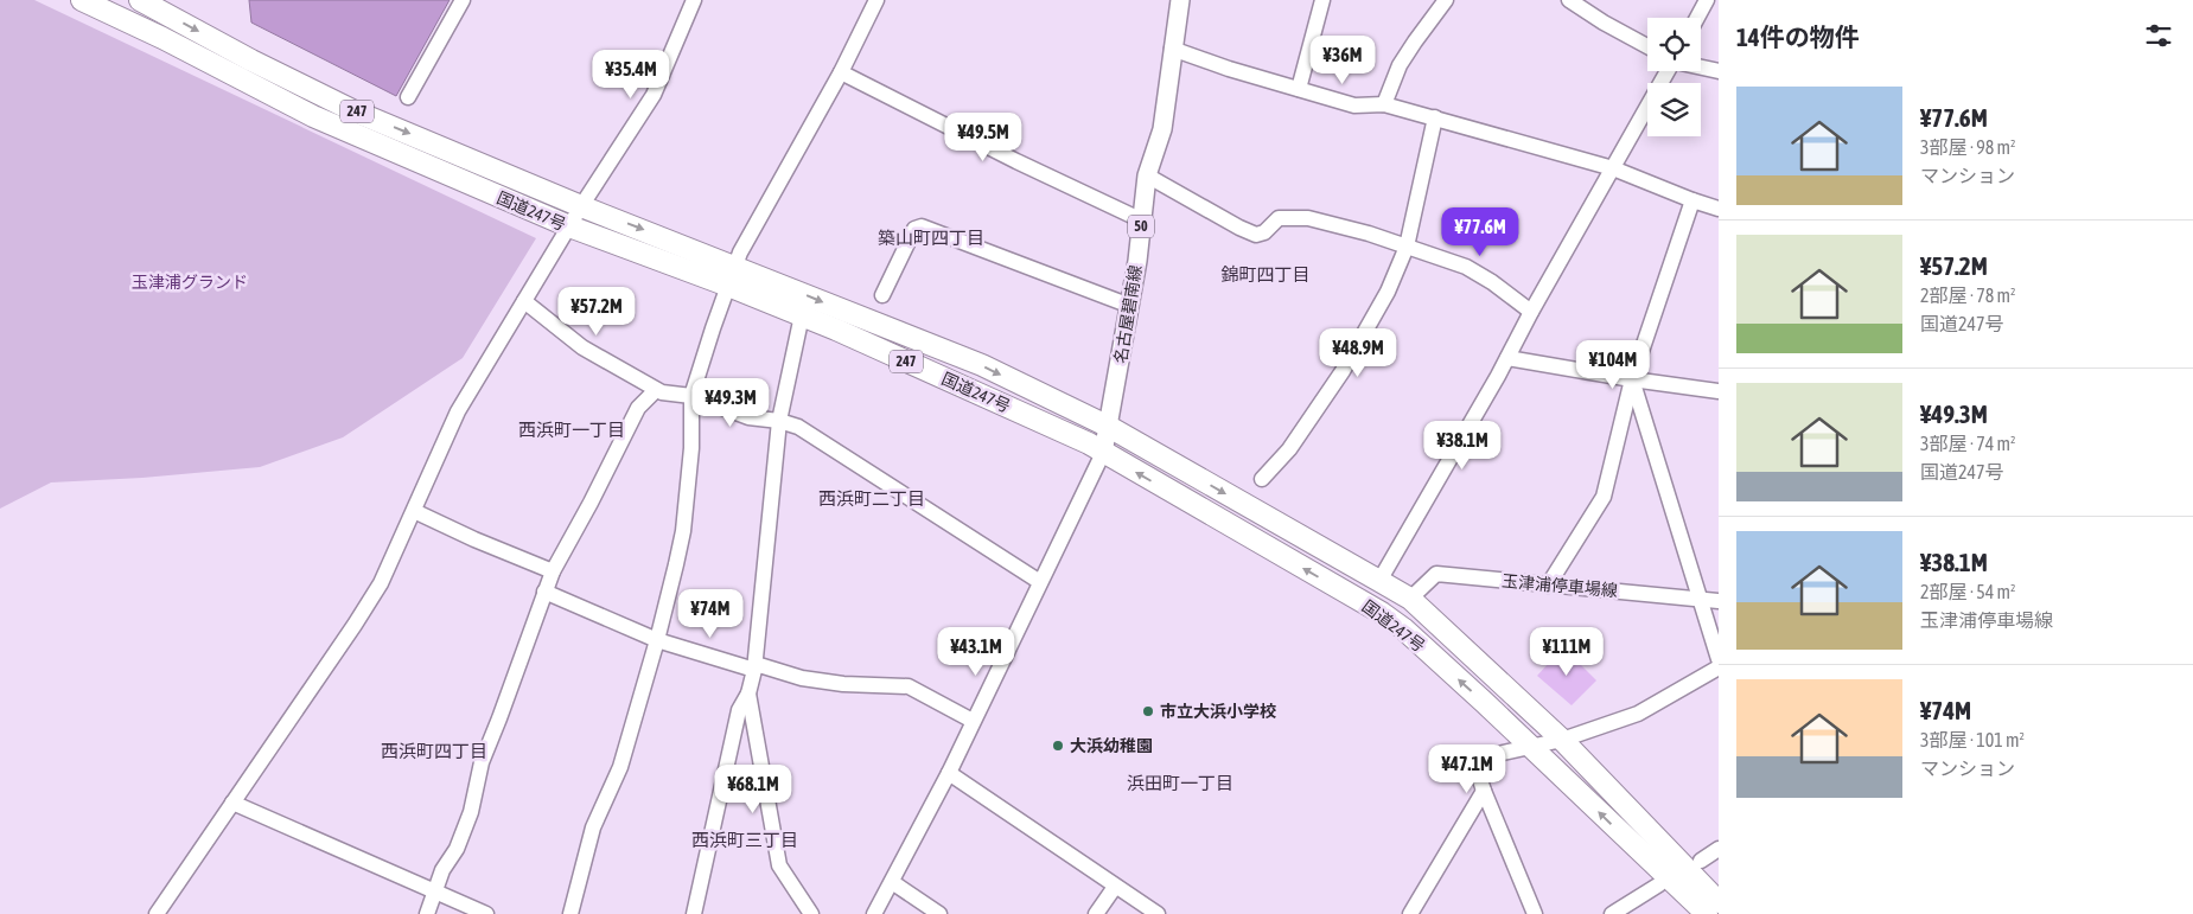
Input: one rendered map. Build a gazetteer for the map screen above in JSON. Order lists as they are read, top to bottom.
{
  "streets": {
    "highway": ["247", "国道247号"],
    "main road": ["50", "名古屋碧南線"],
    "street": ["玉津浦停車場線"]
  },
  "crossings": [
    ["国道247号", "名古屋碧南線"],
    ["国道247号", "玉津浦停車場線"]
  ],
  "districts": [
    "築山町四丁目",
    "錦町四丁目",
    "西浜町一丁目",
    "西浜町二丁目",
    "西浜町四丁目",
    "浜田町一丁目",
    "西浜町三丁目"
  ],
  "parks": ["玉津浦グランド"],
  "places": ["市立大浜小学校", "大浜幼稚園"],
  "page": {
    "heading": "14件の物件",
    "price": [
      "¥36M",
      "¥35.4M",
      "¥49.5M",
      "¥77.6M",
      "¥57.2M",
      "¥48.9M",
      "¥104M",
      "¥49.3M",
      "¥38.1M",
      "¥74M",
      "¥43.1M",
      "¥111M",
      "¥47.1M",
      "¥68.1M"
    ],
    "list": [
      {
        "name": "¥77.6M",
        "note": "3部屋 · 98 m² · マンション"
      },
      {
        "name": "¥57.2M",
        "note": "2部屋 · 78 m² · 国道247号"
      },
      {
        "name": "¥49.3M",
        "note": "3部屋 · 74 m² · 国道247号"
      },
      {
        "name": "¥38.1M",
        "note": "2部屋 · 54 m² · 玉津浦停車場線"
      },
      {
        "name": "¥74M",
        "note": "3部屋 · 101 m² · マンション"
      }
    ]
  }
}
